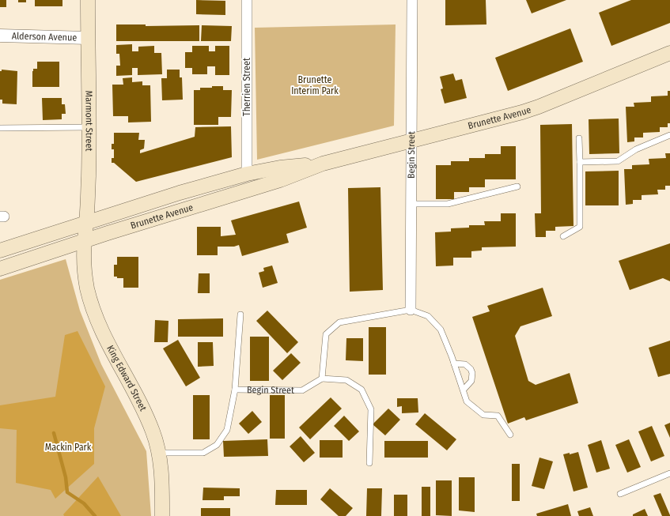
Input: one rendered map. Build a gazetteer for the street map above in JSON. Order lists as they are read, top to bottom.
{
  "streets": {
    "main road": ["Brunette Avenue", "Marmont Street", "King Edward Street"],
    "street": ["Alderson Avenue", "Therrien Street", "Begin Street"]
  },
  "crossings": [
    ["Alderson Avenue", "Marmont Street"],
    ["Therrien Street", "Brunette Avenue"],
    ["Brunette Avenue", "Marmont Street"],
    ["Brunette Avenue", "Begin Street"],
    ["Brunette Avenue", "King Edward Street"],
    ["Marmont Street", "King Edward Street"],
    ["Begin Street", "King Edward Street"]
  ],
  "parks": ["Brunette Interim Park", "Mackin Park"]
}
